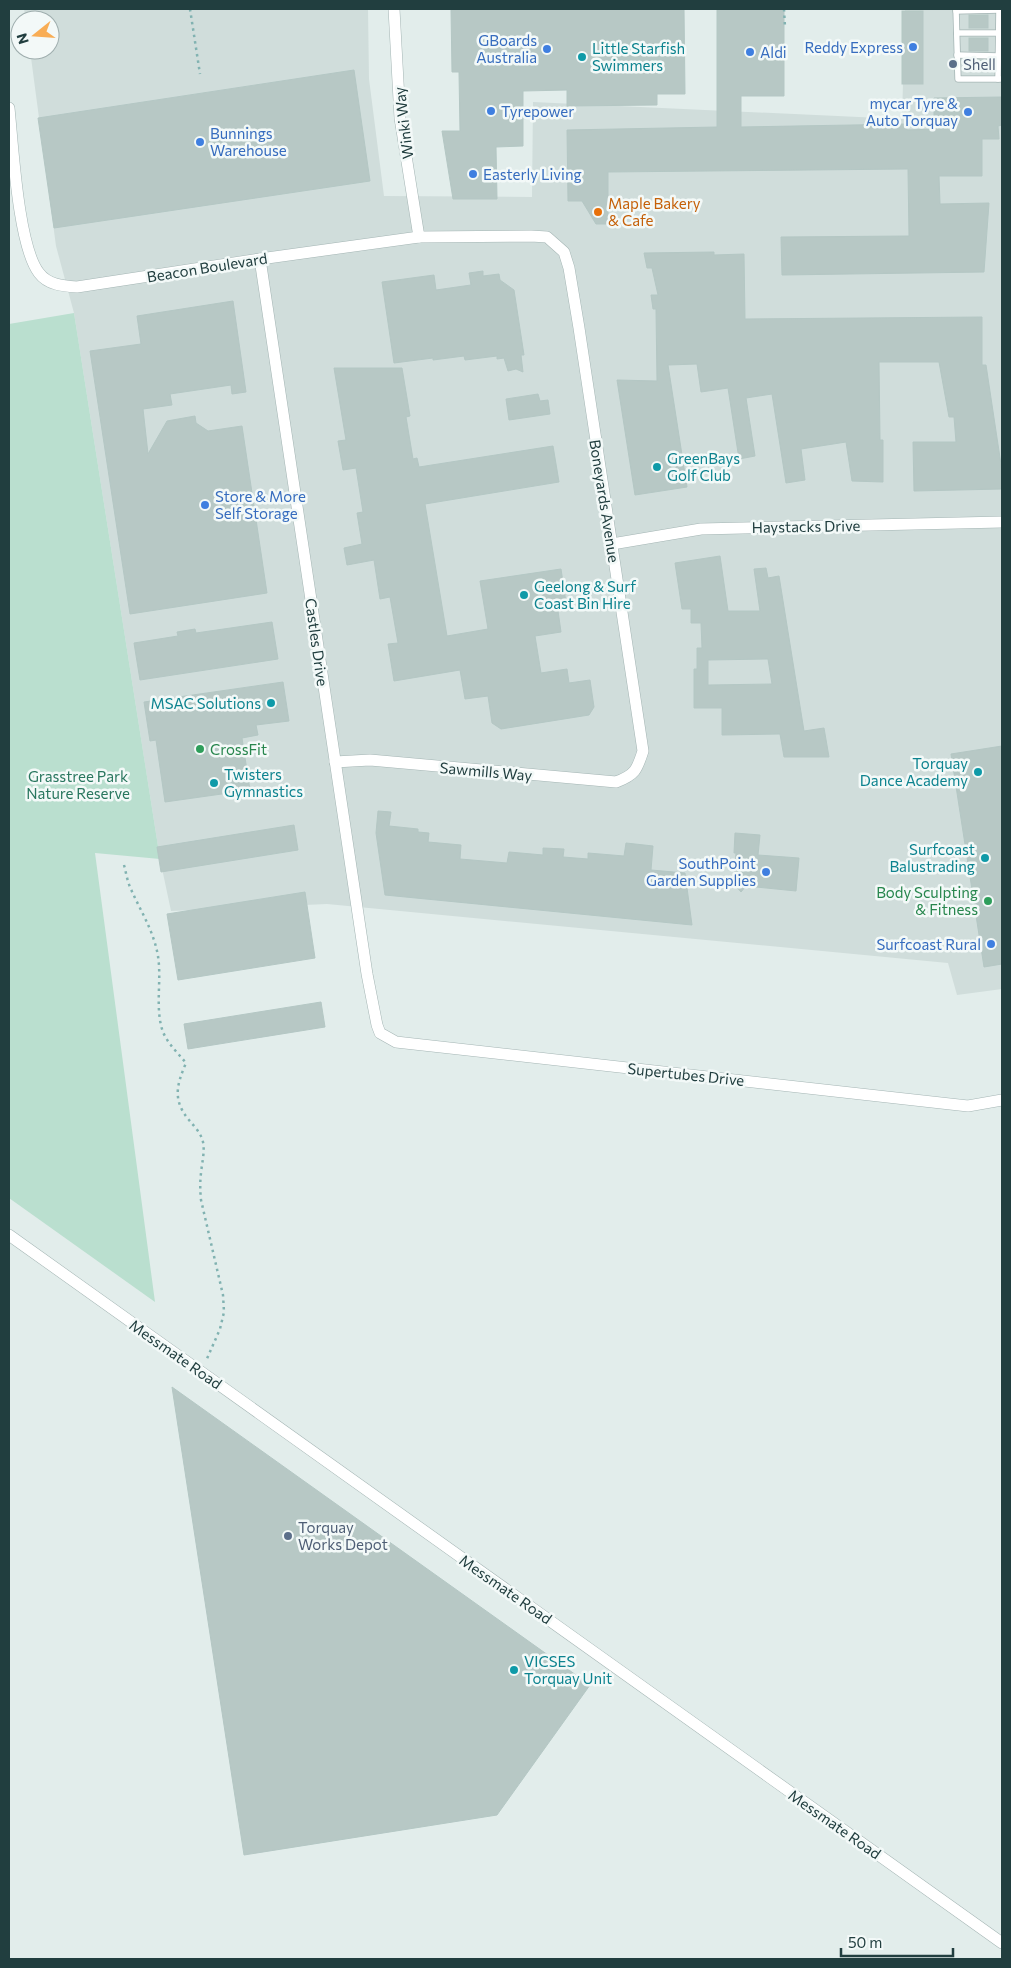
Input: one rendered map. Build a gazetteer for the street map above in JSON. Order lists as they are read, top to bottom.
{
  "streets": {
    "street": [
      "Winki Way",
      "Beacon Boulevard",
      "Boneyards Avenue",
      "Haystacks Drive",
      "Castles Drive",
      "Sawmills Way",
      "Supertubes Drive",
      "Messmate Road"
    ]
  },
  "crossings": [
    ["Winki Way", "Beacon Boulevard"],
    ["Beacon Boulevard", "Boneyards Avenue"],
    ["Beacon Boulevard", "Castles Drive"],
    ["Boneyards Avenue", "Haystacks Drive"],
    ["Boneyards Avenue", "Sawmills Way"],
    ["Castles Drive", "Sawmills Way"],
    ["Castles Drive", "Supertubes Drive"]
  ],
  "parks": ["Grasstree Park Nature Reserve"],
  "places": [
    "Reddy Express",
    "GBoards Australia",
    "Aldi",
    "Little Starfish Swimmers",
    "Shell",
    "Tyrepower",
    "mycar Tyre & Auto Torquay",
    "Bunnings Warehouse",
    "Easterly Living",
    "Maple Bakery & Cafe",
    "GreenBays Golf Club",
    "Store & More Self Storage",
    "Geelong & Surf Coast Bin Hire",
    "MSAC Solutions",
    "CrossFit",
    "Torquay Dance Academy",
    "Twisters Gymnastics",
    "Surfcoast Balustrading",
    "SouthPoint Garden Supplies",
    "Body Sculpting & Fitness",
    "Surfcoast Rural",
    "Torquay Works Depot",
    "VICSES Torquay Unit"
  ],
  "scale_bar": "50 m",
  "north": "left"
}
